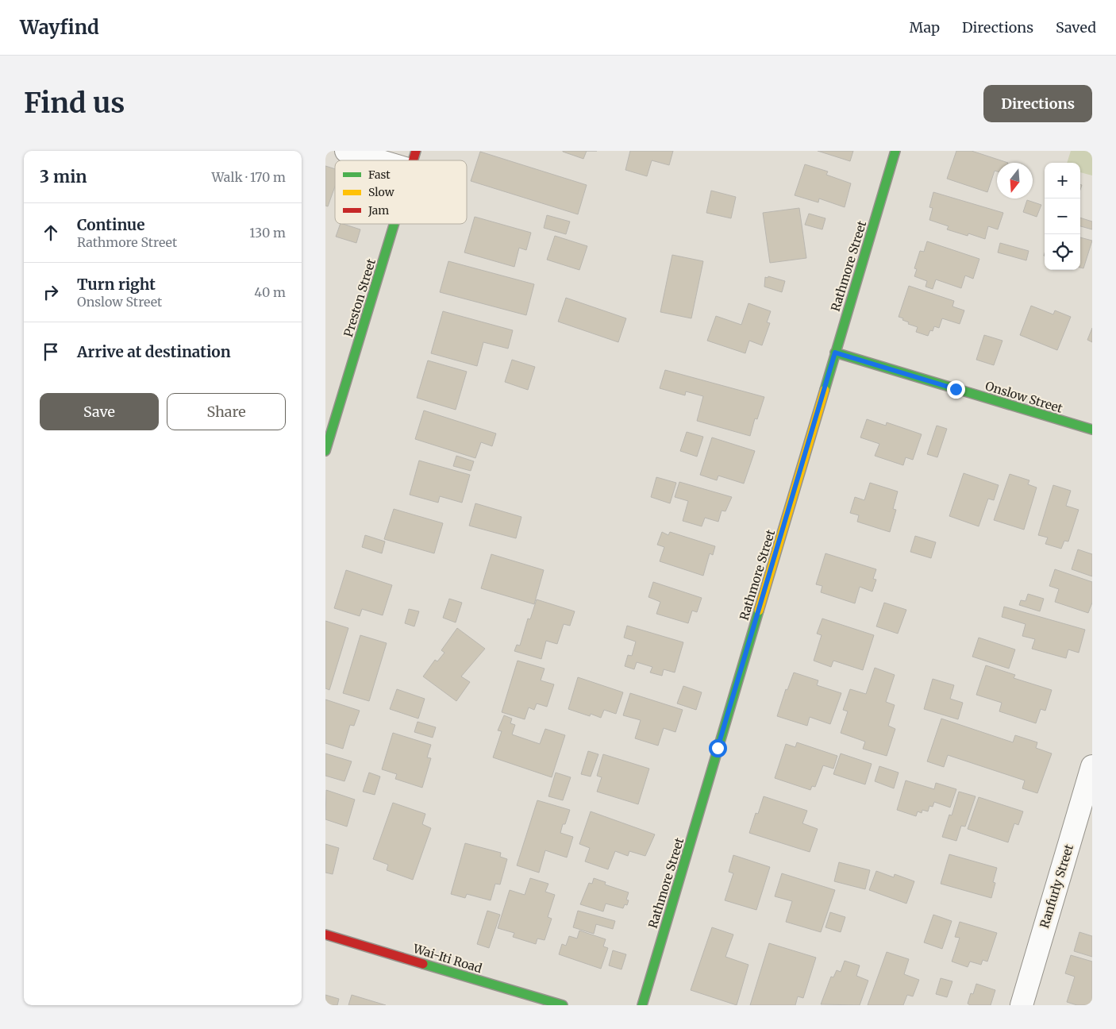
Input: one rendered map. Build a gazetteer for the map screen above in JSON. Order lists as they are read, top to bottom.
{
  "streets": {
    "street": [
      "Rathmore Street",
      "Preston Street",
      "Onslow Street",
      "Ranfurly Street",
      "Wai-Iti Road"
    ]
  },
  "crossings": [
    ["Rathmore Street", "Onslow Street"]
  ],
  "legend": ["Fast", "Slow", "Jam"],
  "north": "bottom",
  "page": {
    "header": "Wayfind",
    "nav": ["Map", "Directions", "Saved"],
    "buttons": [
      "Directions",
      ["Save", "Share"]
    ],
    "title": "Find us",
    "heading": ["3 min", "Walk · 170 m"],
    "map_buttons": ["+", "−"],
    "list": [
      ["Continue", "Rathmore Street", "130 m"],
      ["Turn right", "Onslow Street", "40 m"],
      "Arrive at destination"
    ]
  }
}
